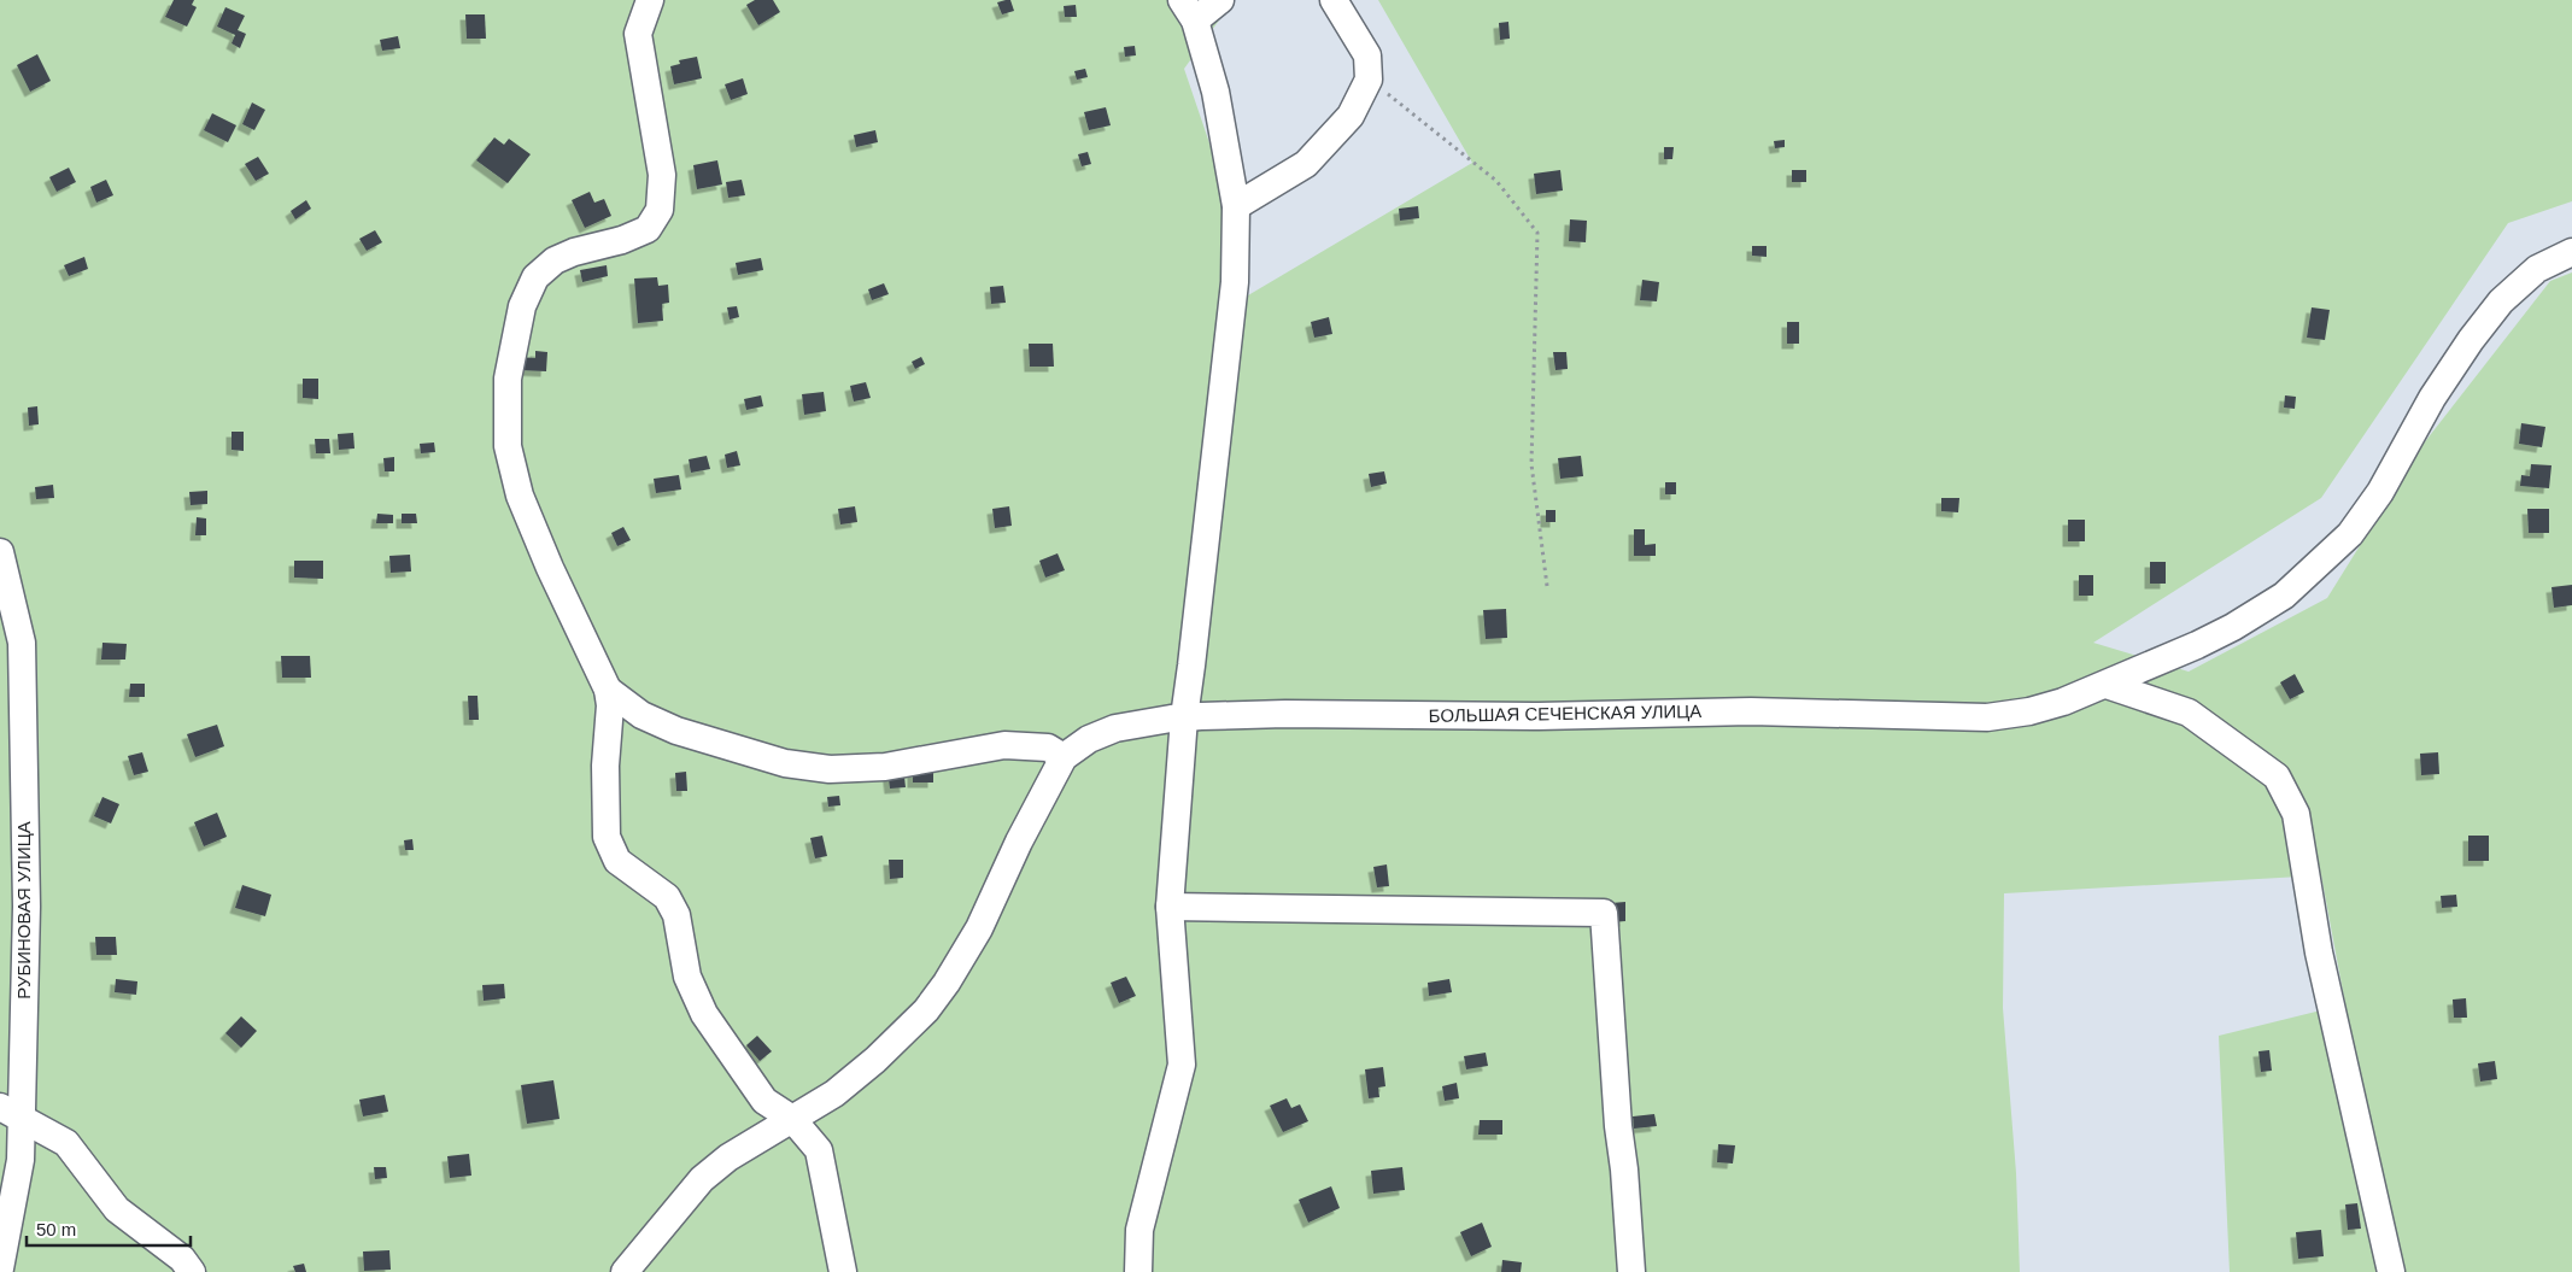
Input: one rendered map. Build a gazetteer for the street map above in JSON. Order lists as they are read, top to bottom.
{
  "streets": {
    "street": ["БОЛЬШАЯ СЕЧЕНСКАЯ УЛИЦА", "РУБИНОВАЯ УЛИЦА"]
  },
  "scale_bar": "50 m"
}
